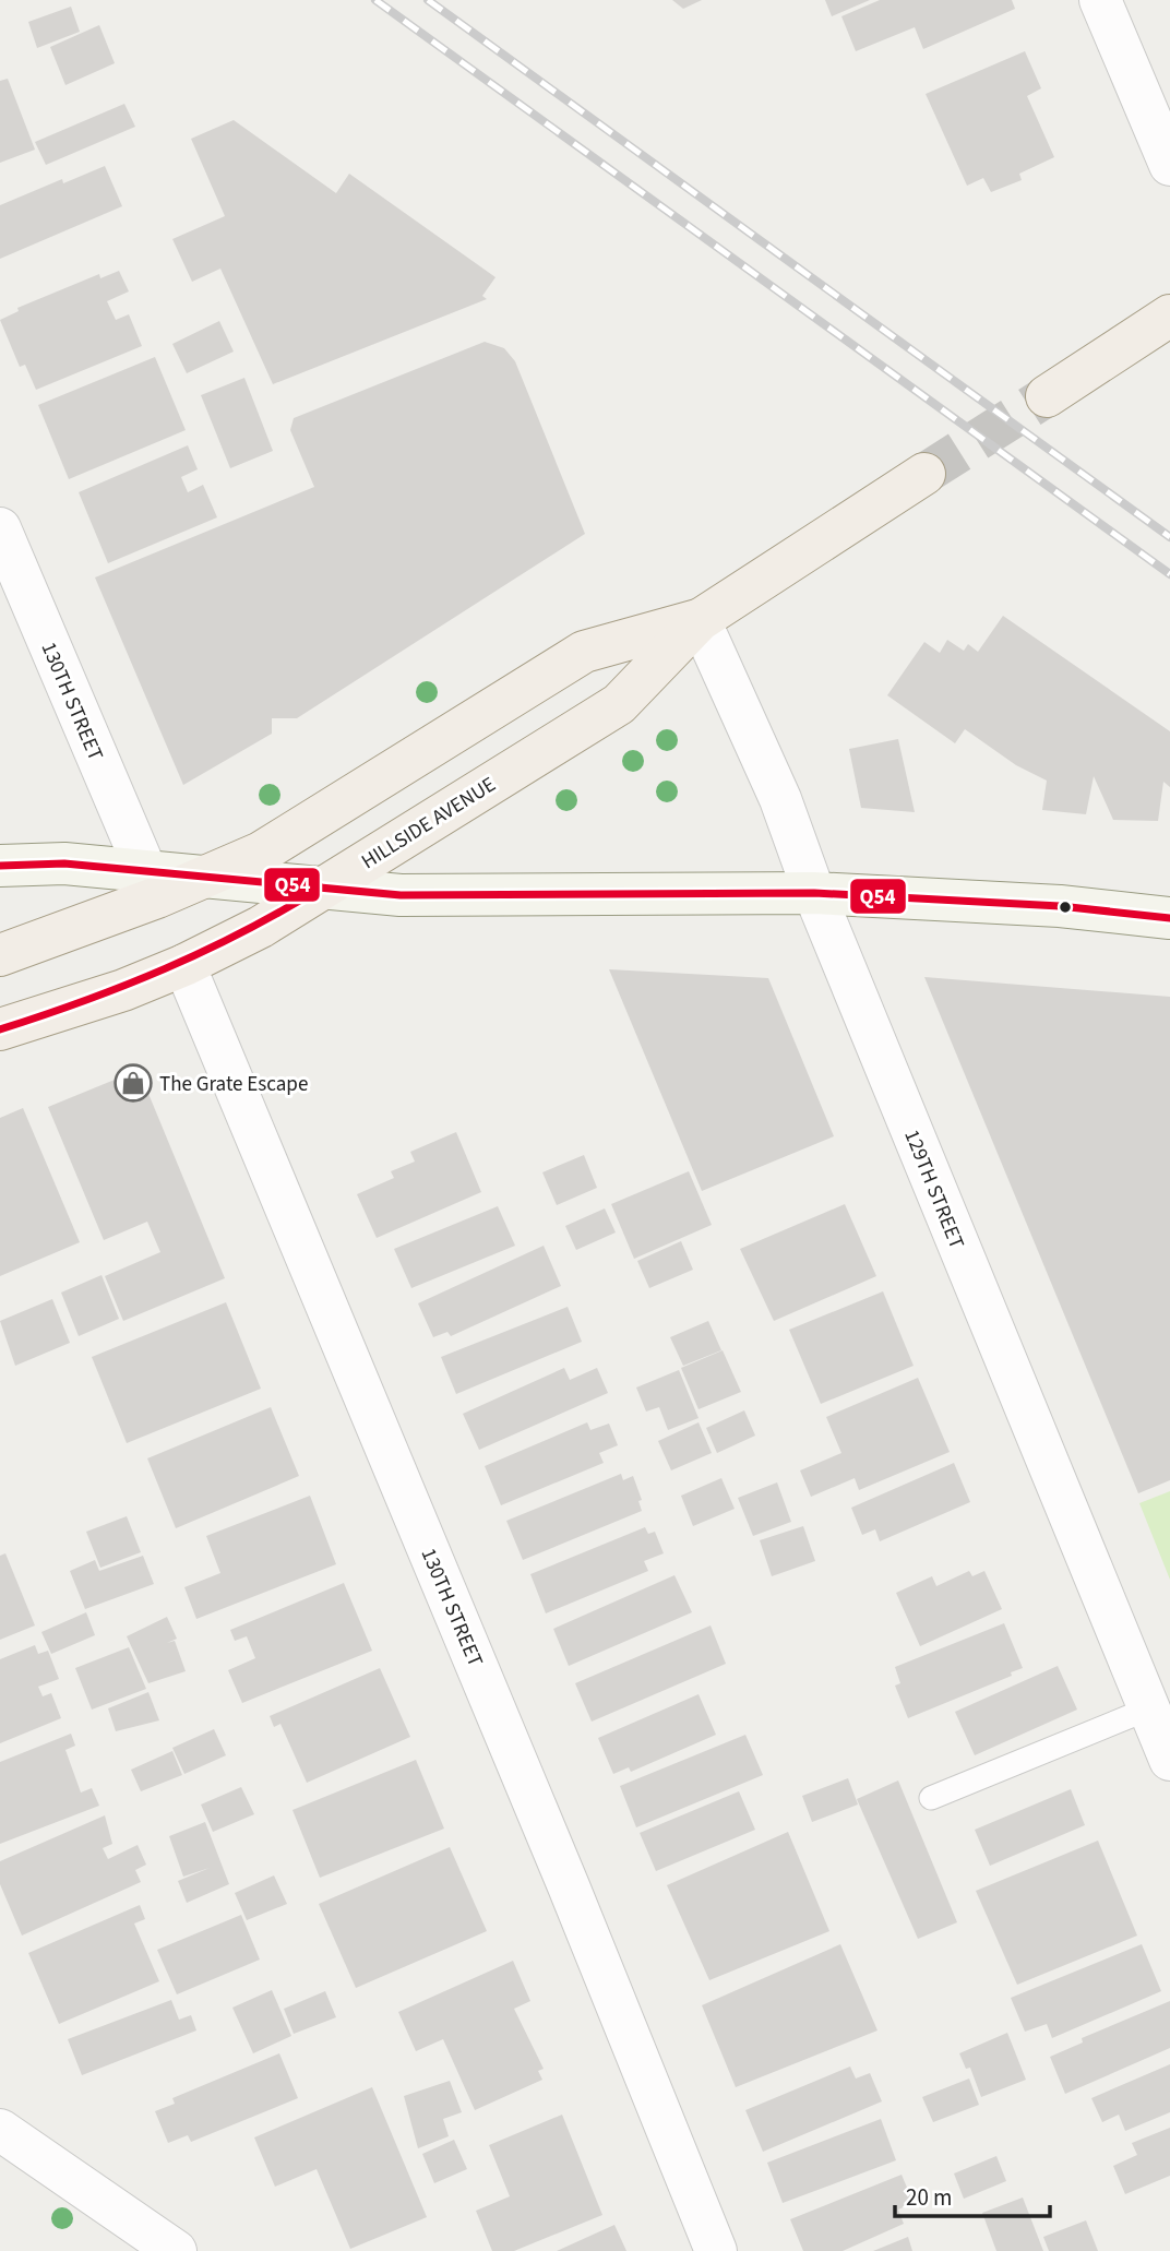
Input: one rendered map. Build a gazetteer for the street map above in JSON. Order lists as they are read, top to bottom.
{
  "streets": {
    "main road": ["HILLSIDE AVENUE"],
    "street": ["130TH STREET", "129TH STREET"]
  },
  "crossings": [
    ["130TH STREET", "HILLSIDE AVENUE"],
    ["HILLSIDE AVENUE", "129TH STREET"]
  ],
  "places": {
    "shop": ["The Grate Escape"]
  },
  "lines": ["transit line Q54"],
  "scale_bar": "20 m"
}
